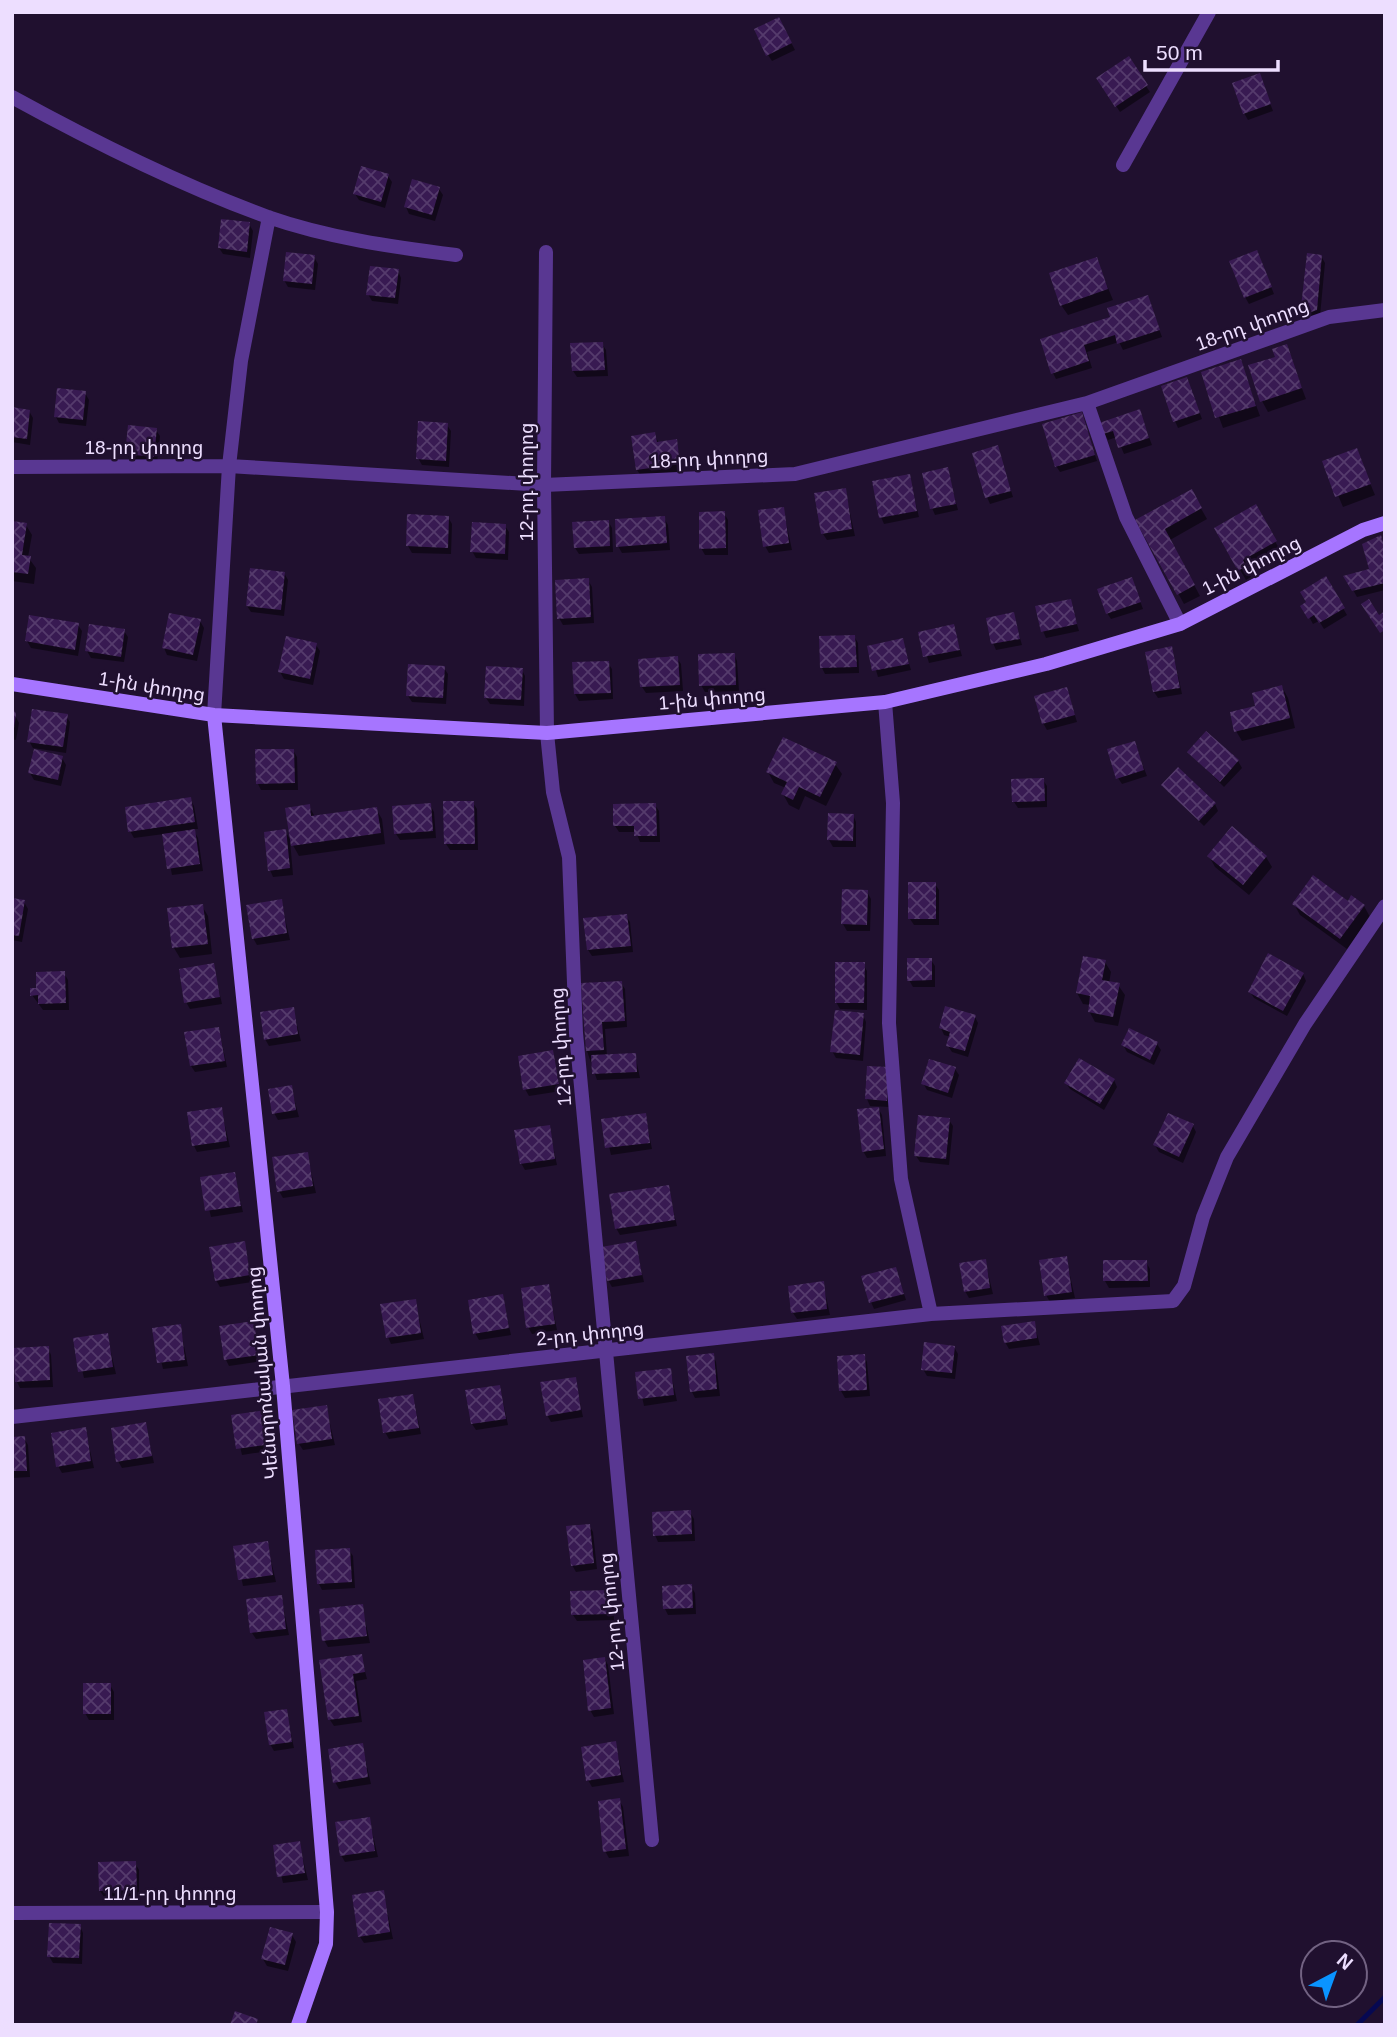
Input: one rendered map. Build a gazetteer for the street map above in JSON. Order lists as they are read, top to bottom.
{
  "streets": {
    "main road": ["1-ին փողոց", "Կենտրոնական փողոց"],
    "street": [
      "18-րդ փողոց",
      "12-րդ փողոց",
      "2-րդ փողոց",
      "11/1-րդ փողոց"
    ]
  },
  "crossings": [
    ["18-րդ փողոց", "12-րդ փողոց"],
    ["12-րդ փողոց", "1-ին փողոց"],
    ["12-րդ փողոց", "2-րդ փողոց"],
    ["1-ին փողոց", "Կենտրոնական փողոց"],
    ["2-րդ փողոց", "Կենտրոնական փողոց"],
    ["Կենտրոնական փողոց", "11/1-րդ փողոց"]
  ],
  "scale_bar": "50 m",
  "north": "top right"
}
